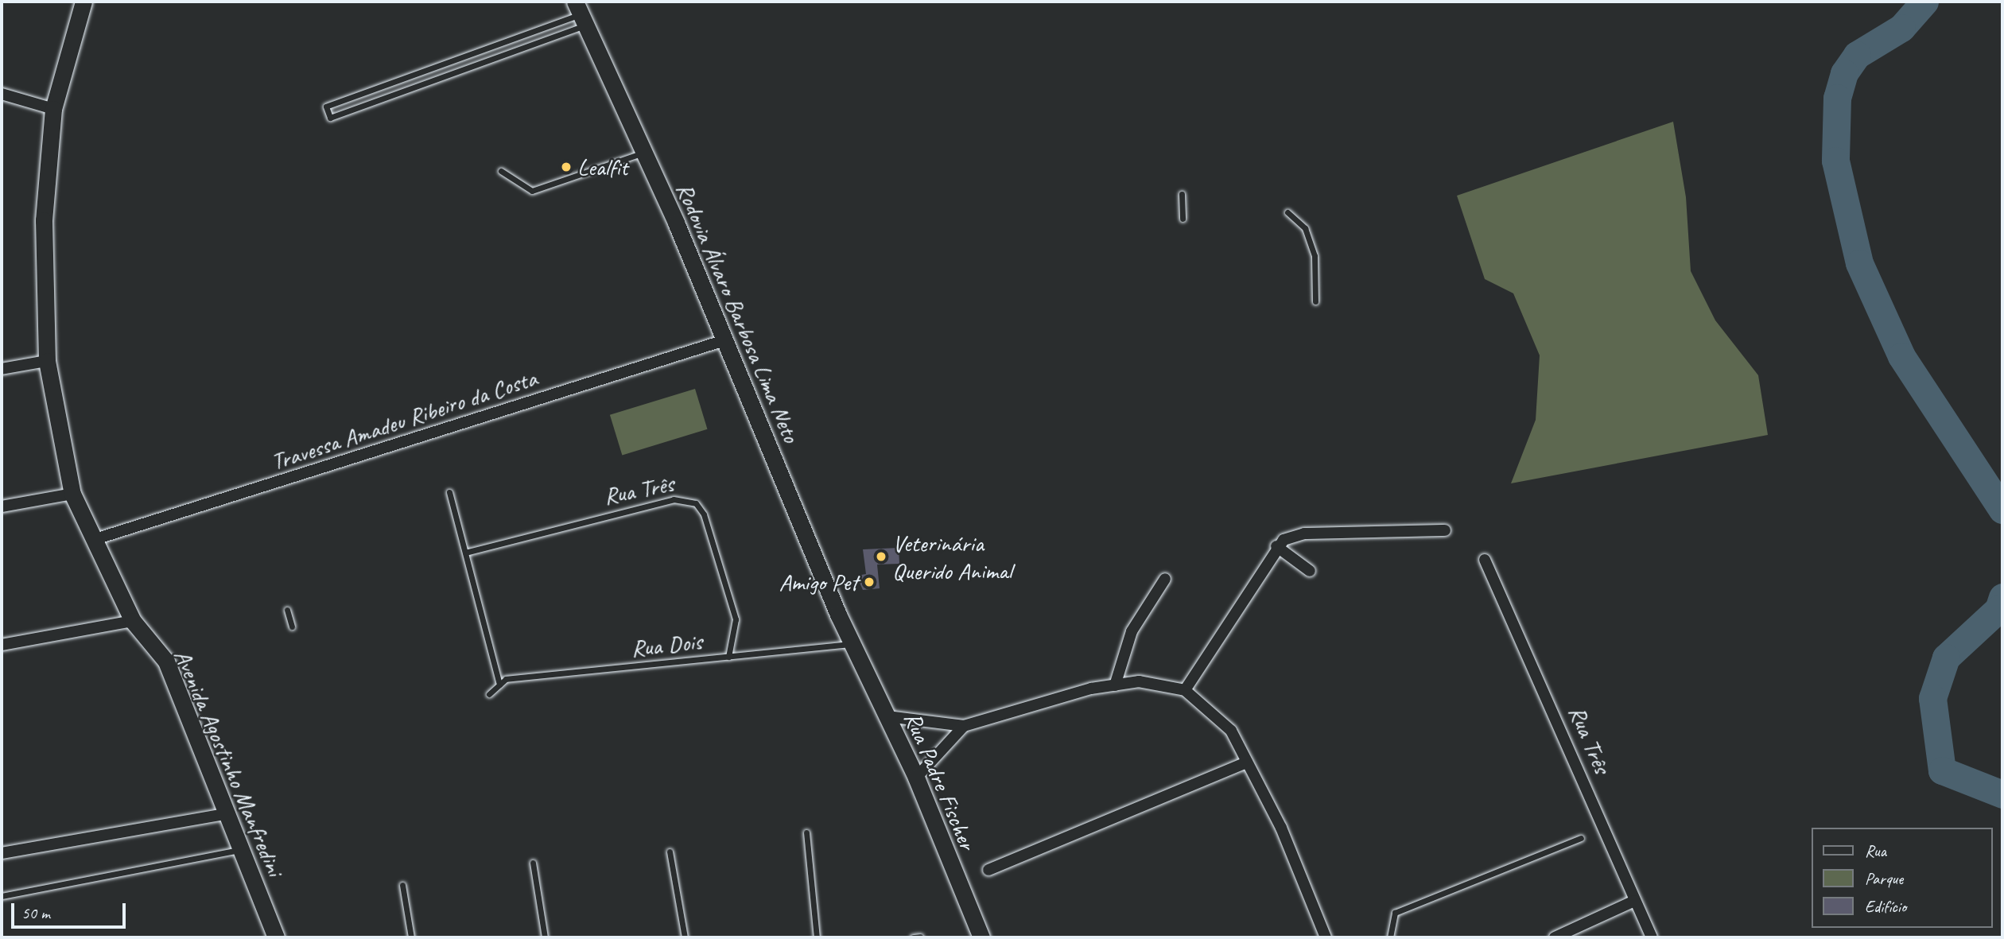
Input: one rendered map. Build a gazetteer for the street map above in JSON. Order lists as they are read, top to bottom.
{
  "streets": {
    "main road": ["Rodovia Álvaro Barbosa Lima Neto", "Avenida Agostinho Manfredini", "Rua Padre Fischer"],
    "street": ["Travessa Amadeu Ribeiro da Costa", "Rua Três"],
    "lane": ["Rua Dois"]
  },
  "crossings": [
    ["Rodovia Álvaro Barbosa Lima Neto", "Travessa Amadeu Ribeiro da Costa"],
    ["Rodovia Álvaro Barbosa Lima Neto", "Rua Dois"],
    ["Rodovia Álvaro Barbosa Lima Neto", "Rua Padre Fischer"],
    ["Travessa Amadeu Ribeiro da Costa", "Avenida Agostinho Manfredini"],
    ["Rua Três", "Rua Dois"],
    ["Rua Dois", "Rua Padre Fischer"]
  ],
  "places": ["Lealfit", "Veterinária Querido Animal", "Amigo Pet"],
  "legend": ["Rua", "Parque", "Edifício"],
  "scale_bar": "50 m"
}
